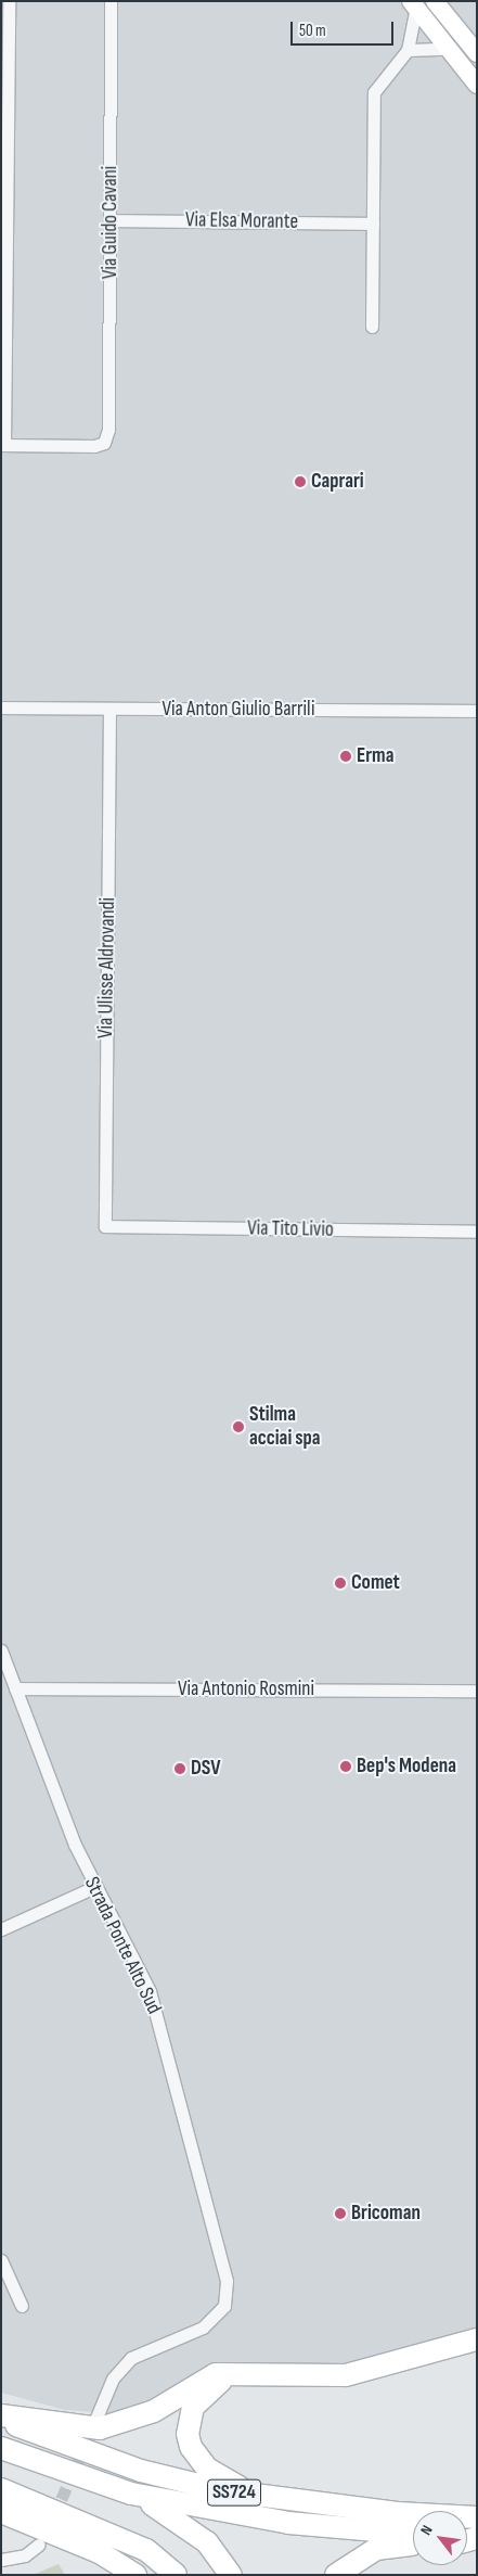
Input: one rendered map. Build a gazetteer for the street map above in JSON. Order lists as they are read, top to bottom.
{
  "streets": {
    "highway": ["SS724"],
    "street": [
      "Via Elsa Morante",
      "Via Guido Cavani",
      "Via Anton Giulio Barrili",
      "Via Ulisse Aldrovandi",
      "Via Tito Livio",
      "Via Antonio Rosmini",
      "Strada Ponte Alto Sud"
    ]
  },
  "crossings": [
    ["Via Elsa Morante", "Via Guido Cavani"],
    ["Via Anton Giulio Barrili", "Via Ulisse Aldrovandi"],
    ["Via Ulisse Aldrovandi", "Via Tito Livio"],
    ["Via Antonio Rosmini", "Strada Ponte Alto Sud"]
  ],
  "places": [
    "Caprari",
    "Erma",
    "Stilma acciai spa",
    "Comet",
    "Bep's Modena",
    "DSV",
    "Bricoman"
  ],
  "scale_bar": "50 m",
  "north": "top left"
}
